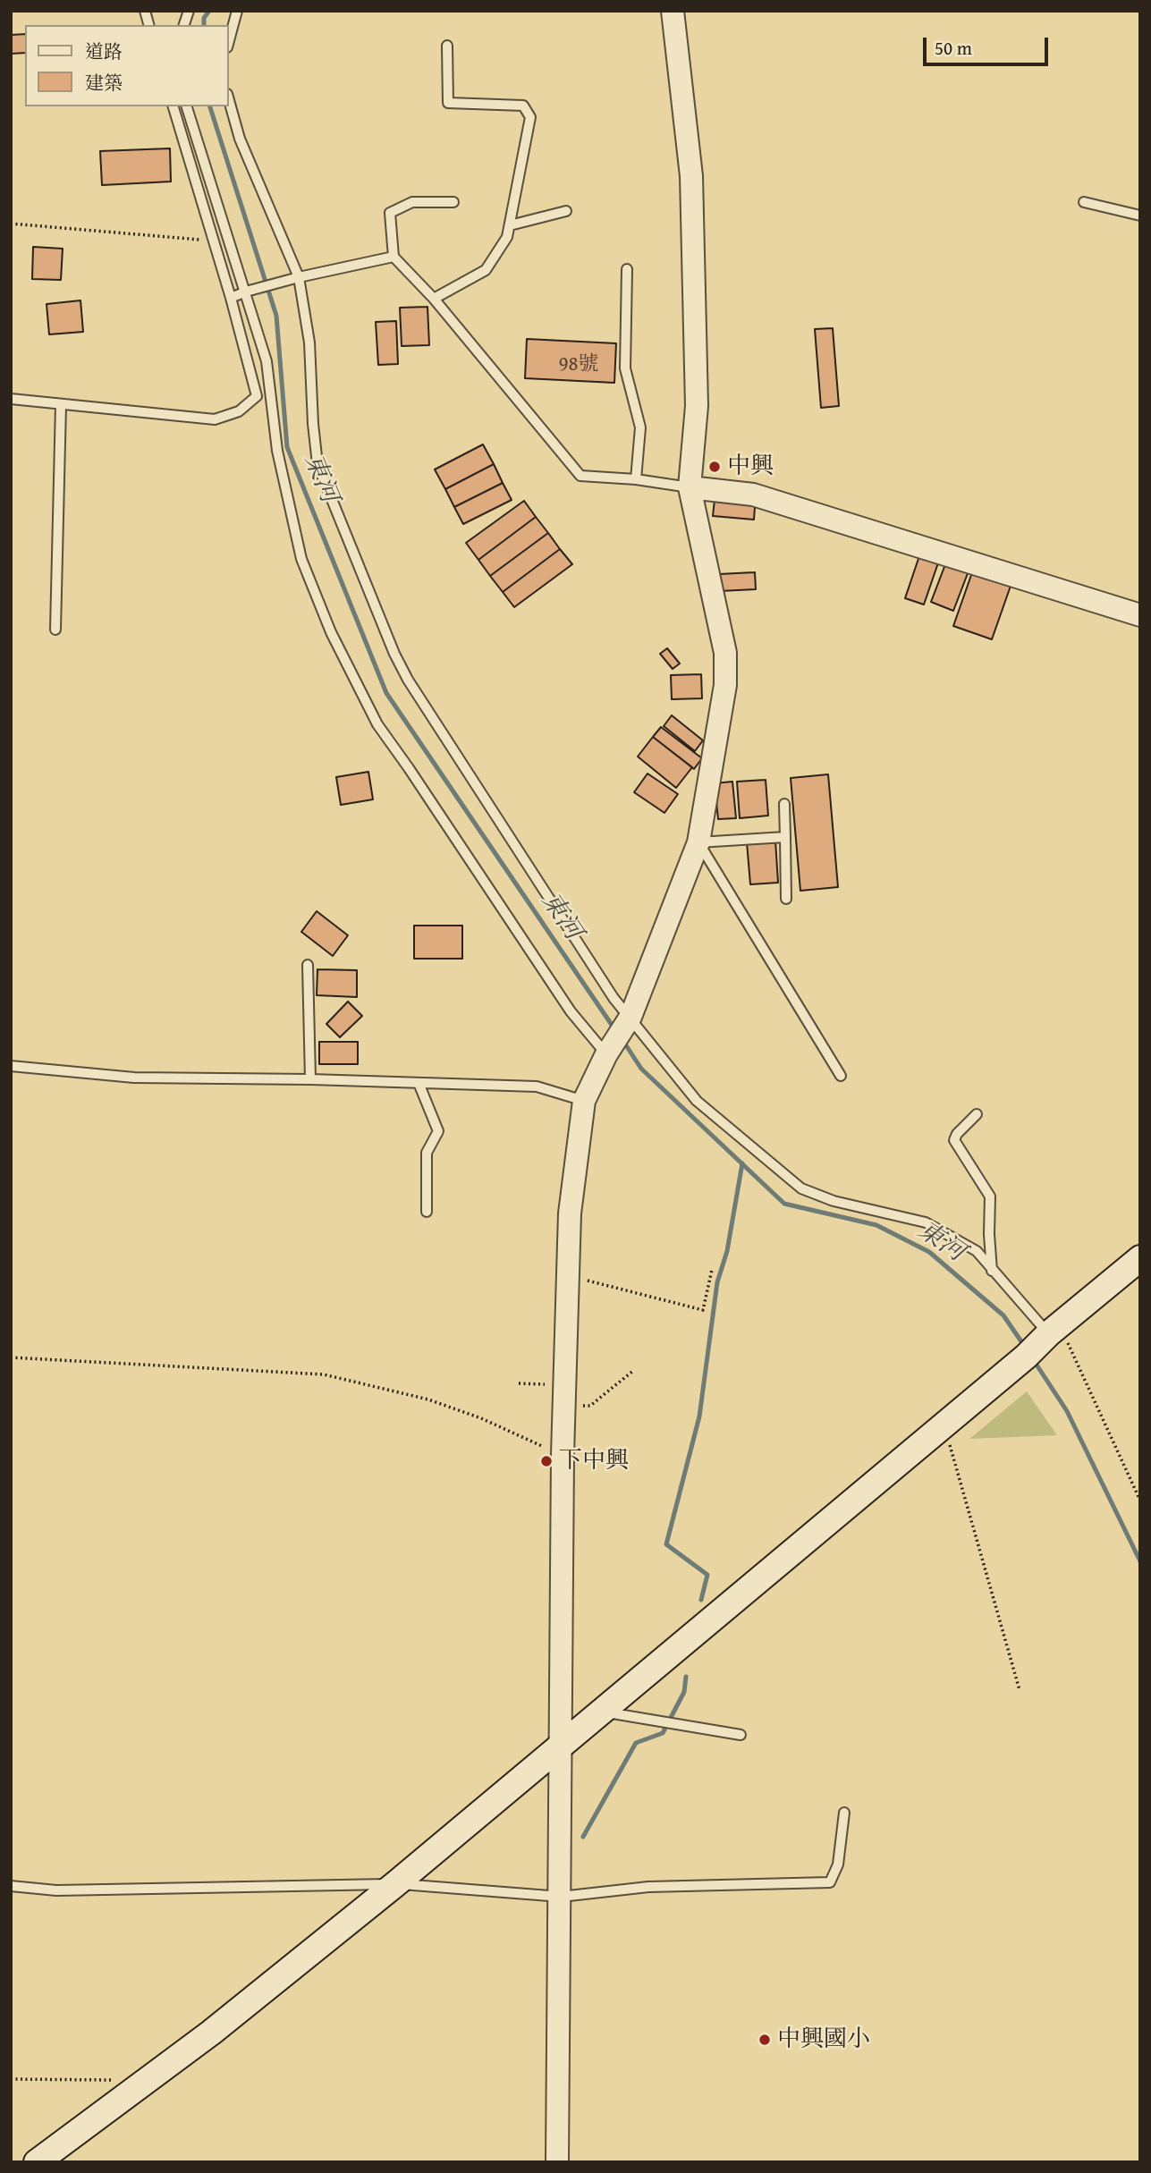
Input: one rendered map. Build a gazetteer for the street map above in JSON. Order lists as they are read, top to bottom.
{
  "water": ["東河"],
  "places": ["中興", "下中興", "中興國小"],
  "house_numbers": ["98號"],
  "legend": ["道路", "建築"],
  "scale_bar": "50 m"
}
